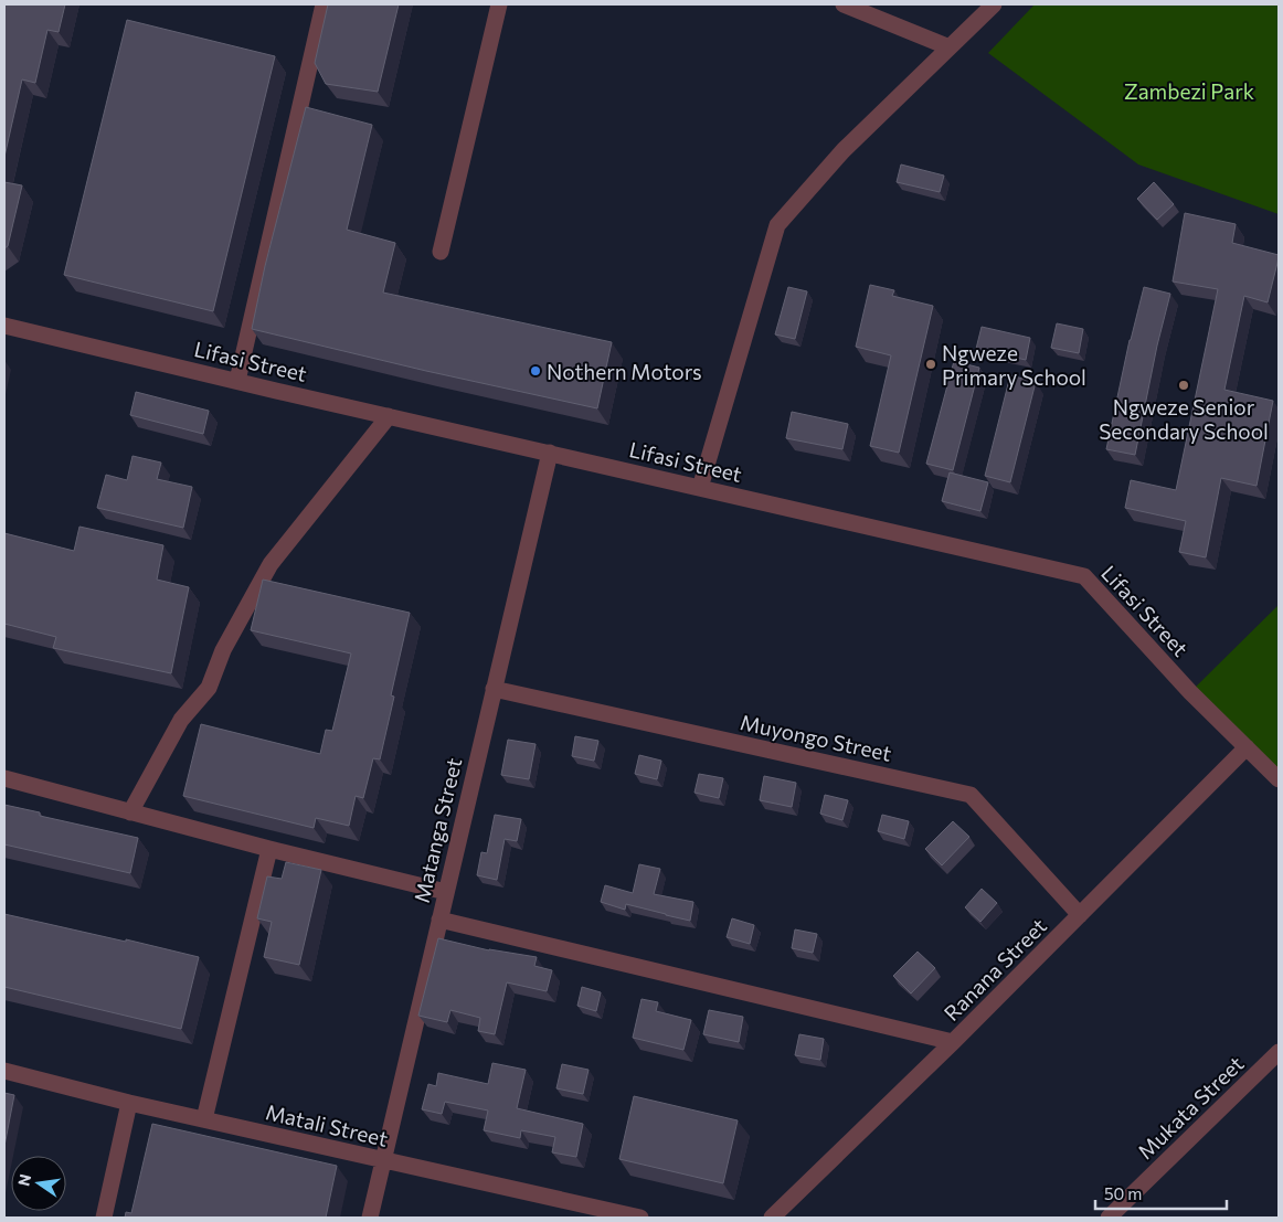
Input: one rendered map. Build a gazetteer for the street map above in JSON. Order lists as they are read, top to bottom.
{
  "streets": {
    "street": [
      "Lifasi Street",
      "Muyongo Street",
      "Matanga Street",
      "Ranana Street",
      "Mukata Street",
      "Matali Street"
    ]
  },
  "crossings": [
    ["Lifasi Street", "Matanga Street"],
    ["Lifasi Street", "Ranana Street"],
    ["Muyongo Street", "Matanga Street"],
    ["Muyongo Street", "Ranana Street"],
    ["Matanga Street", "Matali Street"]
  ],
  "parks": ["Zambezi Park"],
  "places": ["Ngweze Primary School", "Nothern Motors", "Ngweze Senior Secondary School"],
  "scale_bar": "50 m",
  "north": "left"
}
